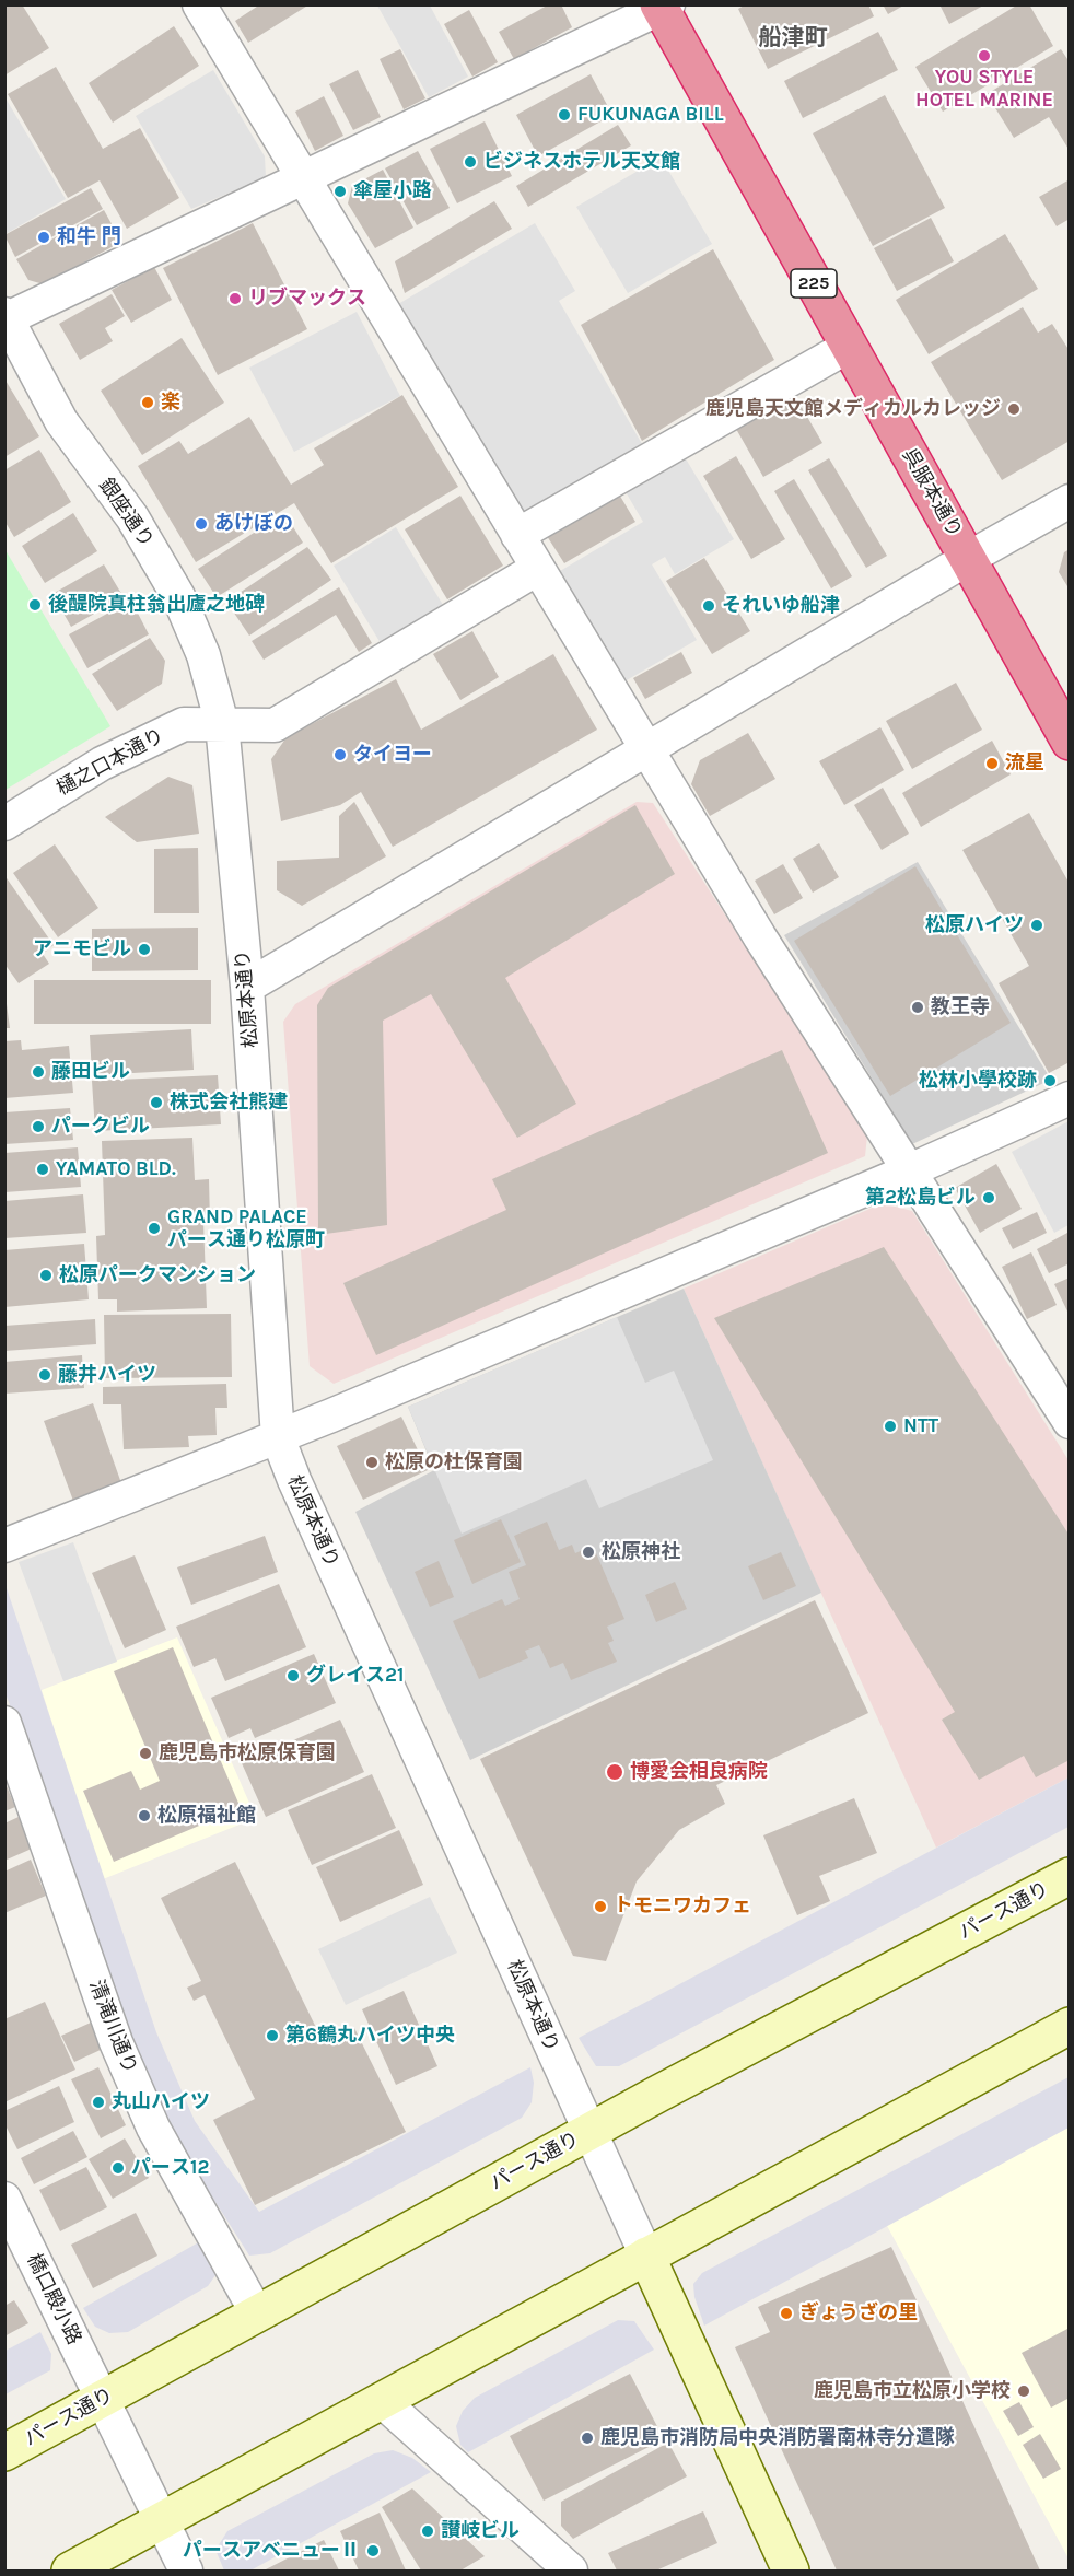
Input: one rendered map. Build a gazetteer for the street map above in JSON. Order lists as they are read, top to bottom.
{
  "streets": {
    "highway": ["225", "呉服本通り"],
    "street": [
      "銀座通り",
      "樋之口本通り",
      "松原本通り",
      "パース通り",
      "清滝川通り",
      "橋口殿小路"
    ]
  },
  "crossings": [
    ["銀座通り", "樋之口本通り"],
    ["銀座通り", "松原本通り"],
    ["樋之口本通り", "松原本通り"],
    ["松原本通り", "パース通り"],
    ["パース通り", "清滝川通り"],
    ["パース通り", "橋口殿小路"]
  ],
  "districts": ["船津町"],
  "places": [
    "YOU STYLE HOTEL MARINE",
    "FUKUNAGA BILL",
    "ビジネスホテル天文館",
    "傘屋小路",
    "和牛 門",
    "リブマックス",
    "楽",
    "鹿児島天文館メディカルカレッジ",
    "あけぼの",
    "後醍院真柱翁出廬之地碑",
    "それいゆ船津",
    "タイヨー",
    "流星",
    "松原ハイツ",
    "アニモビル",
    "教王寺",
    "藤田ビル",
    "松林小學校跡",
    "株式会社熊建",
    "パークビル",
    "YAMATO BLD.",
    "第2松島ビル",
    "GRAND PALACE パース通り松原町",
    "松原パークマンション",
    "藤井ハイツ",
    "NTT",
    "松原の杜保育園",
    "松原神社",
    "グレイス21",
    "鹿児島市松原保育園",
    "博愛会相良病院",
    "松原福祉館",
    "トモニワカフェ",
    "第6鶴丸ハイツ中央",
    "丸山ハイツ",
    "パース12",
    "ぎょうざの里",
    "鹿児島市立松原小学校",
    "鹿児島市消防局中央消防署南林寺分遣隊",
    "讃岐ビル",
    "パースアベニューⅡ"
  ]
}
